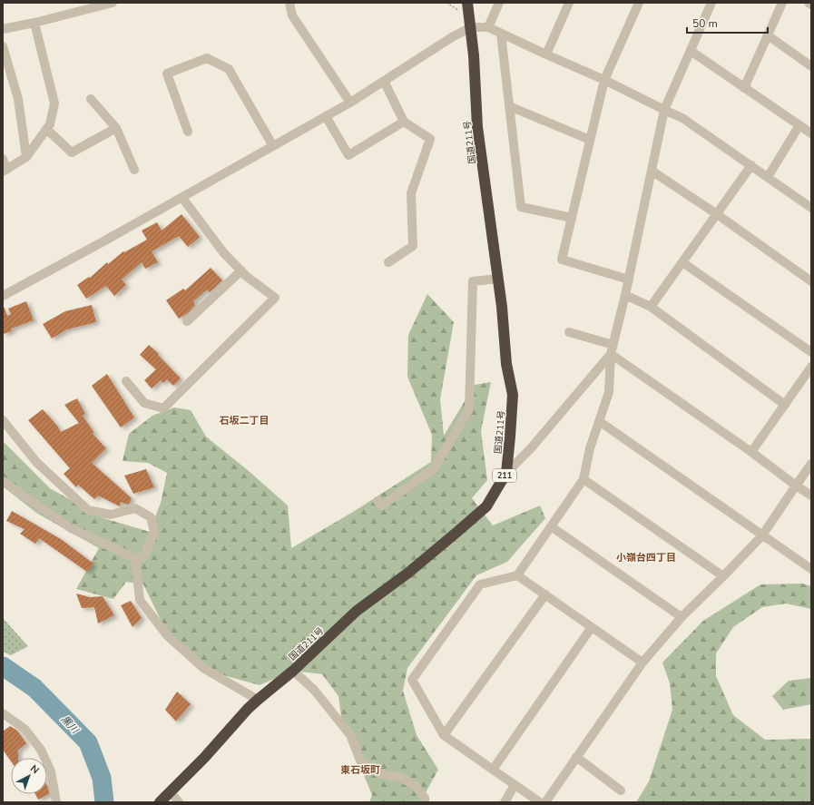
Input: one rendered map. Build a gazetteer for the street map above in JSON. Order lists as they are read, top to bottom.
{
  "streets": {
    "highway": ["国道211号", "211"]
  },
  "districts": ["石坂二丁目", "小嶺台四丁目", "東石坂町"],
  "water": ["黒川"],
  "scale_bar": "50 m",
  "north": "top right"
}
